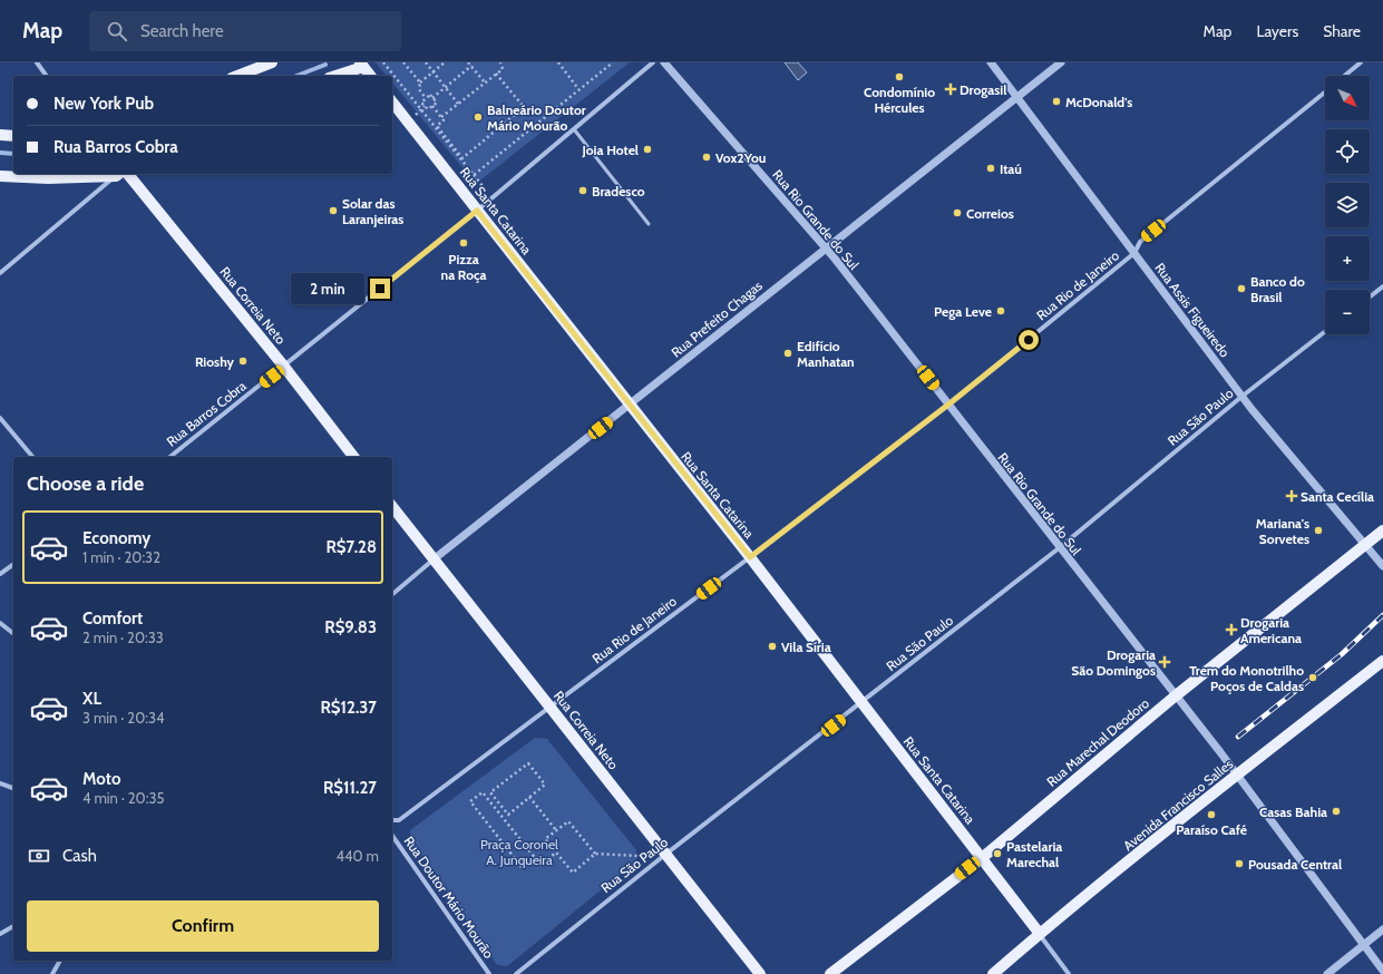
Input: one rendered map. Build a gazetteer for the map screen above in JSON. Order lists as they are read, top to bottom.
{
  "streets": {
    "main road": [
      "Rua Santa Catarina",
      "Rua Correia Neto",
      "Rua Marechal Deodoro",
      "Avenida Francisco Salles"
    ],
    "street": [
      "Rua Rio Grande do Sul",
      "Rua Rio de Janeiro",
      "Rua Assis Figueiredo",
      "Rua Prefeito Chagas",
      "Rua Barros Cobra",
      "Rua São Paulo",
      "Rua Doutor Mário Mourão"
    ]
  },
  "crossings": [
    ["Rua Santa Catarina", "Rua Rio de Janeiro"],
    ["Rua Santa Catarina", "Rua Prefeito Chagas"],
    ["Rua Santa Catarina", "Rua Barros Cobra"],
    ["Rua Santa Catarina", "Rua São Paulo"],
    ["Rua Santa Catarina", "Rua Marechal Deodoro"],
    ["Rua Santa Catarina", "Avenida Francisco Salles"],
    ["Rua Rio Grande do Sul", "Rua Rio de Janeiro"],
    ["Rua Rio Grande do Sul", "Rua Prefeito Chagas"],
    ["Rua Rio Grande do Sul", "Rua São Paulo"],
    ["Rua Rio Grande do Sul", "Rua Marechal Deodoro"],
    ["Rua Rio Grande do Sul", "Avenida Francisco Salles"],
    ["Rua Rio de Janeiro", "Rua Assis Figueiredo"],
    ["Rua Correia Neto", "Rua Prefeito Chagas"],
    ["Rua Correia Neto", "Rua Barros Cobra"],
    ["Rua Correia Neto", "Rua São Paulo"],
    ["Rua Assis Figueiredo", "Rua Prefeito Chagas"],
    ["Rua Assis Figueiredo", "Rua São Paulo"],
    ["Rua Assis Figueiredo", "Rua Marechal Deodoro"]
  ],
  "parks": ["Praça Coronel A. Junqueira"],
  "places": {
    "other": [
      "Condomínio Hércules",
      "McDonald's",
      "Balneário Doutor Mário Mourão",
      "Joia Hotel",
      "Vox2You",
      "Itaú",
      "Bradesco",
      "Solar das Laranjeiras",
      "Correios",
      "Pizza na Roça",
      "Banco do Brasil",
      "Pega Leve",
      "Edifício Manhatan",
      "Rioshy",
      "Mariana's Sorvetes",
      "Vila Síria",
      "Trem do Monotrilho Poços de Caldas",
      "Casas Bahia",
      "Paraíso Café",
      "Pastelaria Marechal",
      "Pousada Central"
    ],
    "health": [
      "Drogasil",
      "Santa Cecília",
      "Drogaria Americana",
      "Drogaria São Domingos"
    ]
  },
  "north": "bottom right",
  "page": {
    "header": "Map",
    "search": "Search here",
    "nav": ["Map", "Layers", "Share"],
    "map_buttons": ["+", "−"],
    "banner": ["New York Pub", "Rua Barros Cobra"],
    "bubble": "2 min",
    "heading": "Choose a ride",
    "list": [
      {
        "name": "Economy",
        "note": "1 min · 20:32",
        "value": "R$7.28"
      },
      {
        "name": "Comfort",
        "note": "2 min · 20:33",
        "value": "R$9.83"
      },
      {
        "name": "XL",
        "note": "3 min · 20:34",
        "value": "R$12.37"
      },
      {
        "name": "Moto",
        "note": "4 min · 20:35",
        "value": "R$11.27"
      }
    ],
    "pay": ["Cash", "440 m"],
    "buttons": "Confirm"
  }
}
